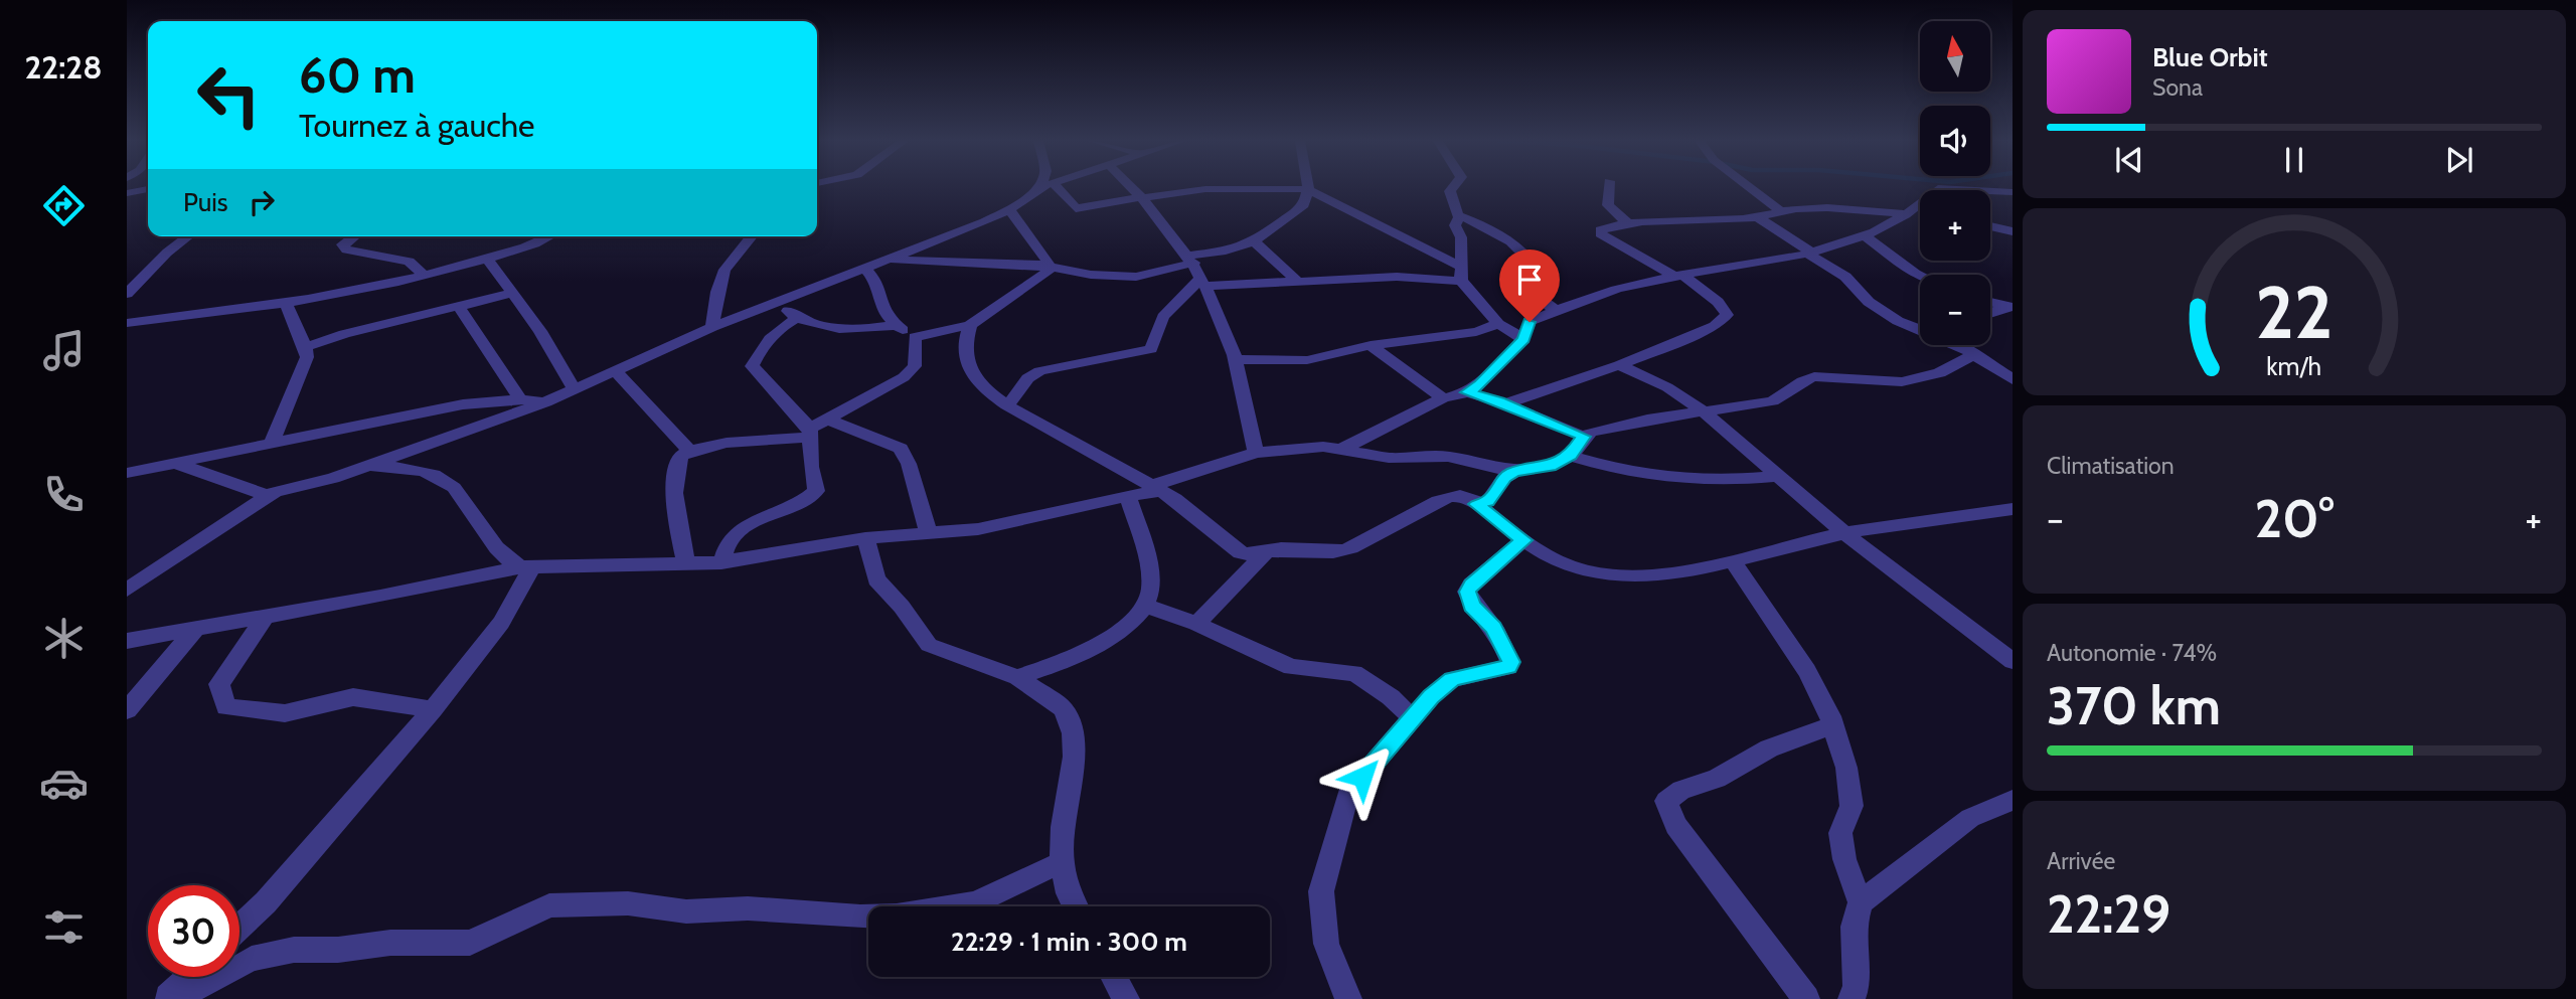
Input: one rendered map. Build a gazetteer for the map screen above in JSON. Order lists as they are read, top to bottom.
{
  "north": "top",
  "page": {
    "tabs": "22:28",
    "map_buttons": ["+", "−"],
    "turn": ["60 m", "Tournez à gauche"],
    "song": ["Blue Orbit", "Sona"],
    "then": "Puis",
    "tile": [
      "Climatisation",
      ["Autonomie · 74%", "370 km"],
      ["Arrivée", "22:29"]
    ],
    "heat": ["−", "20°", "+"],
    "limit": "30",
    "trip": "22:29 · 1 min · 300 m",
    "gauge": ["22", "km/h"]
  }
}
